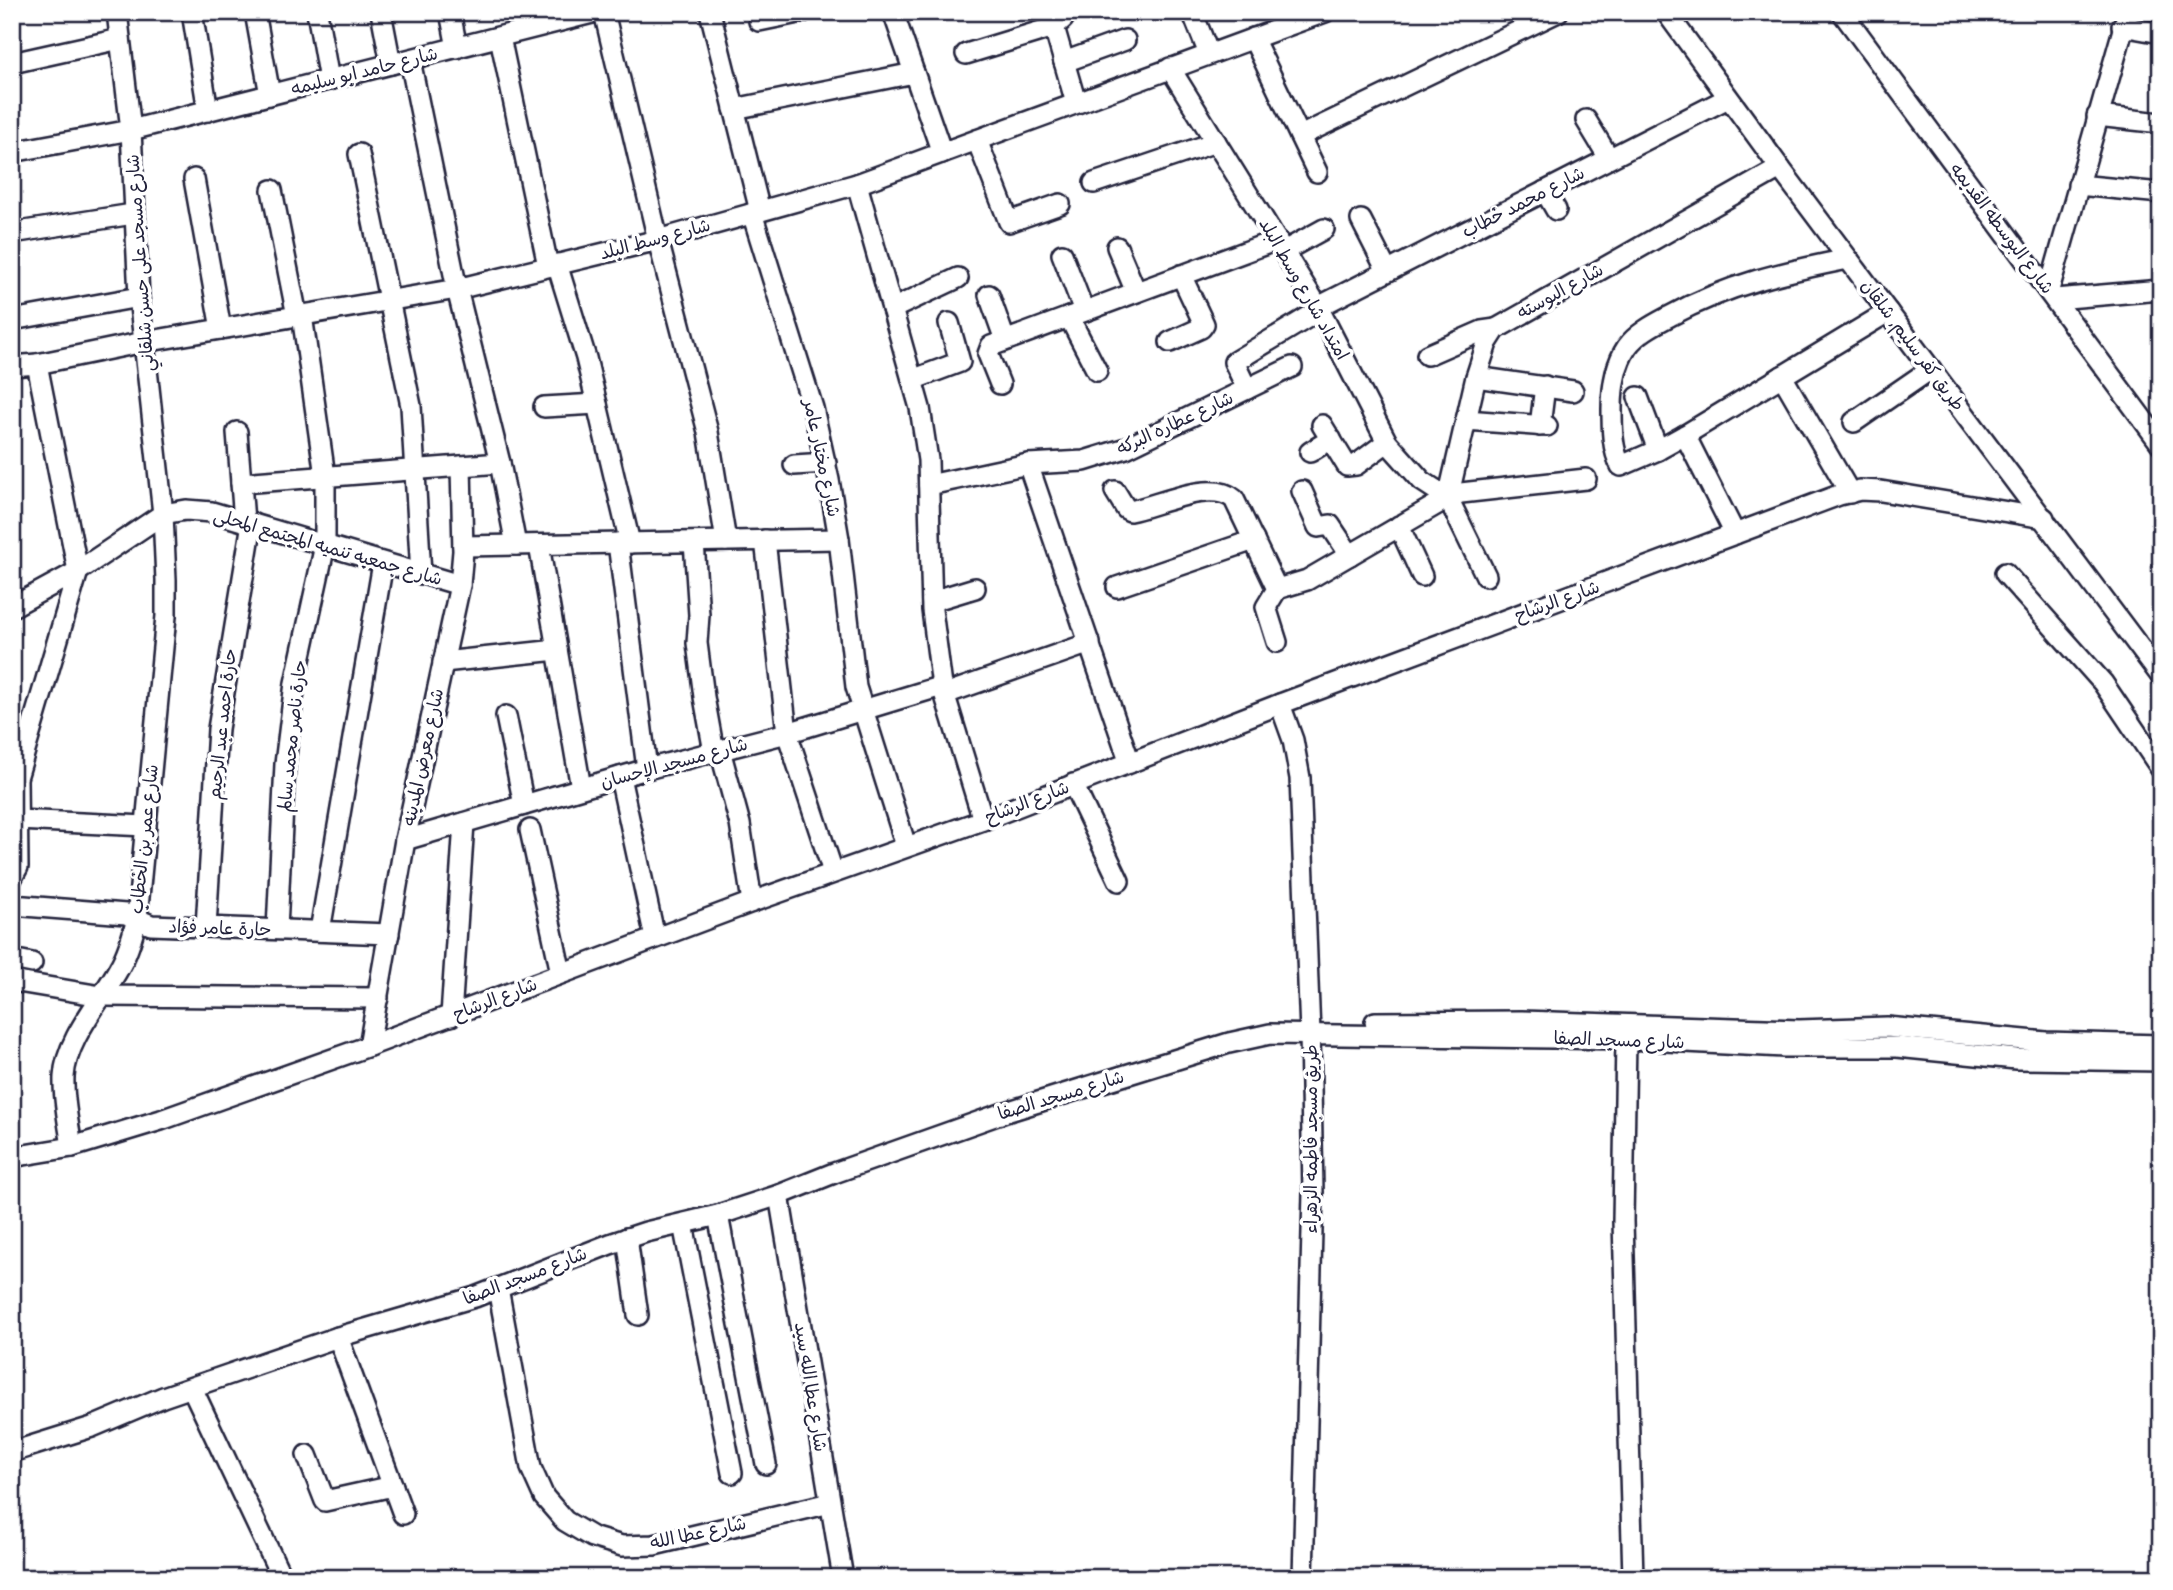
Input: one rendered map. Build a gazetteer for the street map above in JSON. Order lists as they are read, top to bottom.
{
  "streets": {
    "street": [
      "شارع حامد ابو سليمه",
      "شارع محمد خطاب",
      "شارع البوسطه القديمه",
      "شارع وسط البلد",
      "شارع مسجد على حسن شلقاني",
      "امتداد شارع وسط البلد",
      "شارع البوسته",
      "طريق كفر سليم, شلقان",
      "شارع عطاره البركه",
      "شارع مختار عامر",
      "شارع جمعيه تنميه المجتمع المحلى",
      "شارع الرشاح",
      "حارة احمد عبد الرحيم",
      "حارة ناصر محمد سالم",
      "شارع معرض المدينه",
      "شارع مسجد الإحسان",
      "شارع عمر بن الخطاب",
      "حارة عامر فؤاد",
      "شارع مسجد الصفا",
      "طريق مسجد فاطمه الزهراء",
      "شارع عطا الله سيد",
      "شارع عطا الله"
    ]
  },
  "crossings": [
    ["شارع حامد ابو سليمه", "شارع مسجد على حسن شلقاني"],
    ["شارع محمد خطاب", "امتداد شارع وسط البلد"],
    ["شارع محمد خطاب", "طريق كفر سليم, شلقان"],
    ["شارع محمد خطاب", "شارع عطاره البركه"],
    ["شارع وسط البلد", "شارع مسجد على حسن شلقاني"],
    ["شارع وسط البلد", "امتداد شارع وسط البلد"],
    ["شارع وسط البلد", "شارع مختار عامر"],
    ["شارع وسط البلد", "حارة ناصر محمد سالم"],
    ["شارع مسجد على حسن شلقاني", "شارع جمعيه تنميه المجتمع المحلى"],
    ["شارع مسجد على حسن شلقاني", "شارع عمر بن الخطاب"],
    ["شارع البوسته", "طريق كفر سليم, شلقان"],
    ["طريق كفر سليم, شلقان", "شارع الرشاح"],
    ["شارع مختار عامر", "شارع الرشاح"],
    ["شارع مختار عامر", "شارع مسجد الإحسان"],
    ["شارع جمعيه تنميه المجتمع المحلى", "حارة احمد عبد الرحيم"],
    ["شارع جمعيه تنميه المجتمع المحلى", "حارة ناصر محمد سالم"],
    ["شارع جمعيه تنميه المجتمع المحلى", "شارع معرض المدينه"],
    ["شارع جمعيه تنميه المجتمع المحلى", "شارع عمر بن الخطاب"],
    ["شارع الرشاح", "شارع معرض المدينه"],
    ["شارع الرشاح", "شارع عمر بن الخطاب"],
    ["شارع الرشاح", "طريق مسجد فاطمه الزهراء"],
    ["حارة احمد عبد الرحيم", "حارة عامر فؤاد"],
    ["حارة ناصر محمد سالم", "حارة عامر فؤاد"],
    ["شارع معرض المدينه", "شارع مسجد الإحسان"],
    ["شارع معرض المدينه", "حارة عامر فؤاد"],
    ["شارع عمر بن الخطاب", "حارة عامر فؤاد"],
    ["شارع مسجد الصفا", "طريق مسجد فاطمه الزهراء"],
    ["شارع مسجد الصفا", "شارع عطا الله سيد"],
    ["شارع مسجد الصفا", "شارع عطا الله"],
    ["شارع عطا الله سيد", "شارع عطا الله"]
  ]
}
